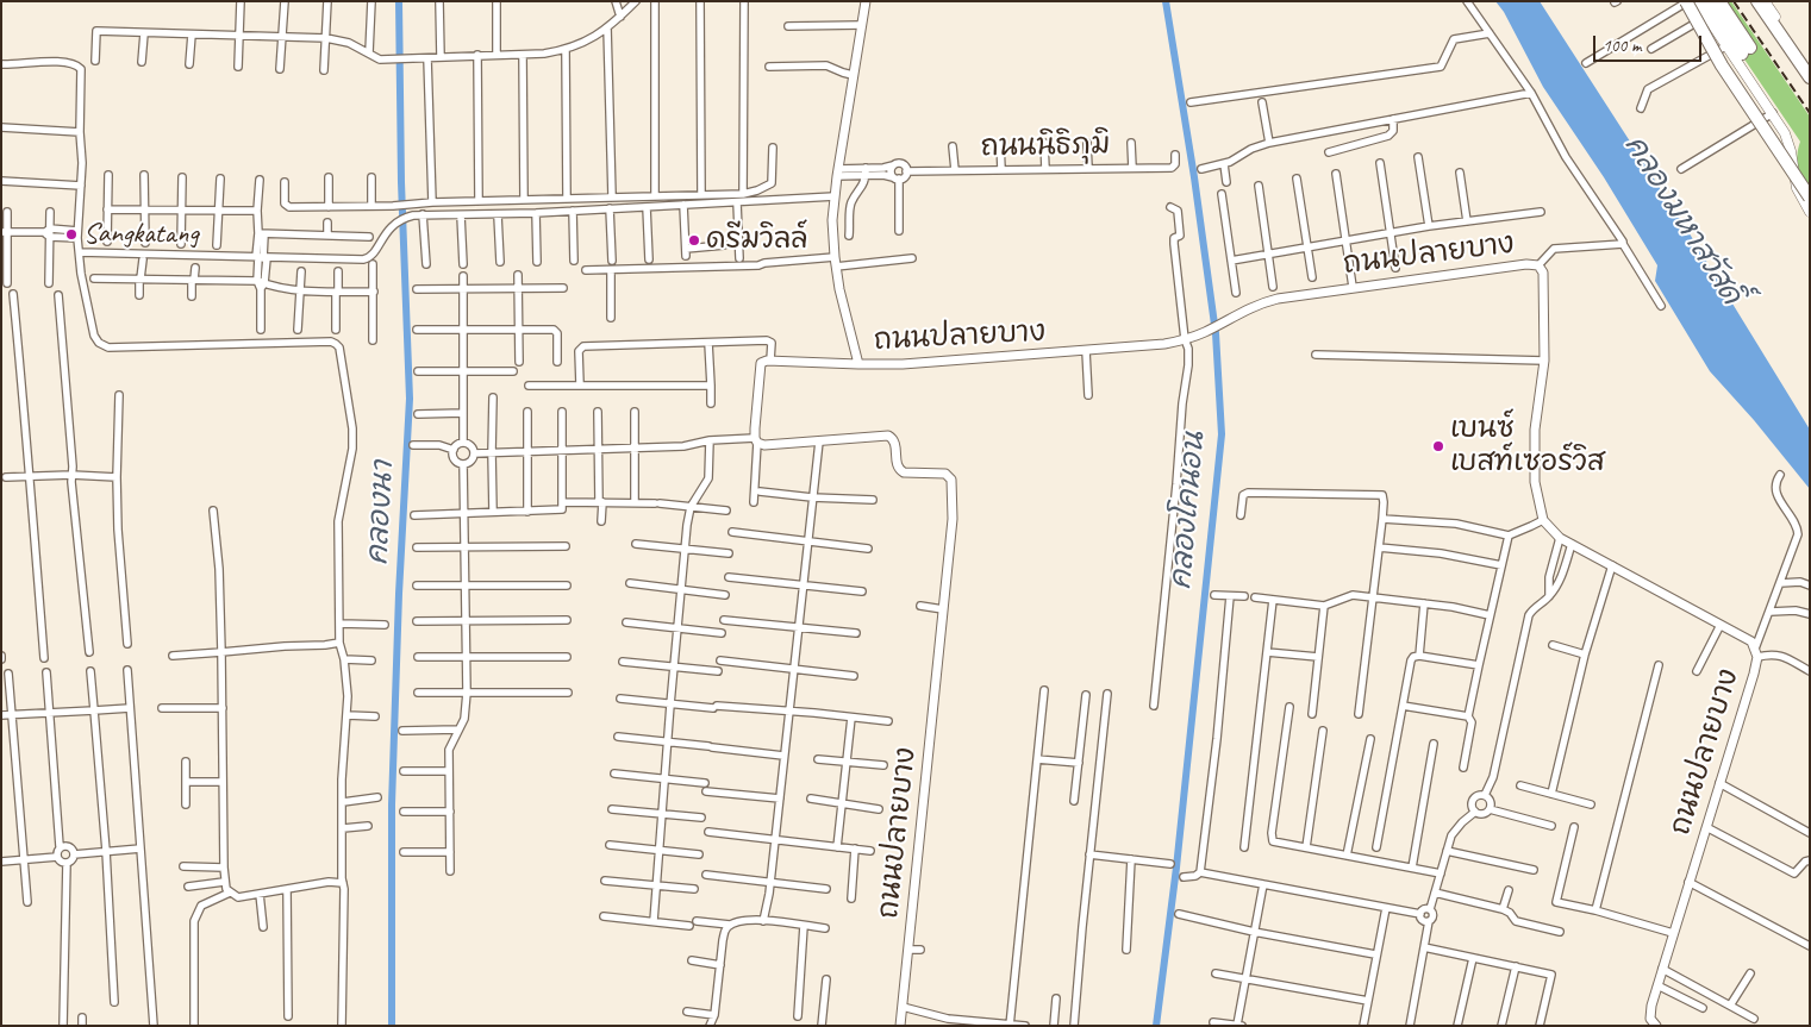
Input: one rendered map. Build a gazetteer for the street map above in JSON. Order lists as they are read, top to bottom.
{
  "streets": {
    "street": ["ถนนนิธิภุมิ", "ถนนปลายบาง"]
  },
  "water": ["คลองมหาสวัสดิ์", "คลองโคนอน", "คลองนา"],
  "places": ["Sangkatang", "ดรีมวิลล์", "เบนซ์ เบสท์เซอร์วิส"],
  "scale_bar": "100 m"
}
